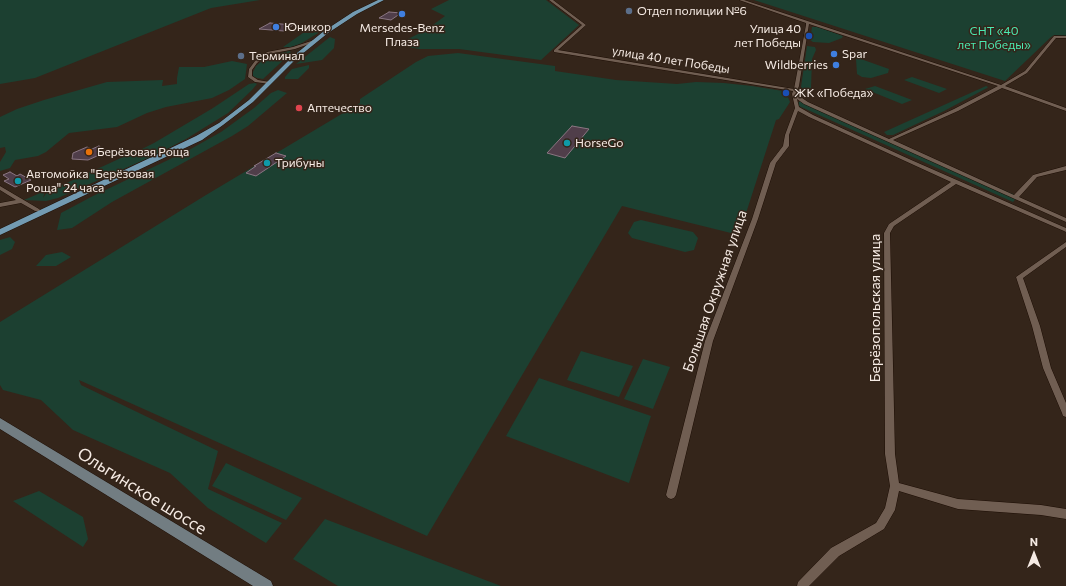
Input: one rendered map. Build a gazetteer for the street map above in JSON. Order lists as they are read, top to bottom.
{
  "streets": {
    "main road": ["Ольгинское шоссе"],
    "street": ["улица 40 лет Победы", "Большая Окружная улица", "Берёзопольская улица"]
  },
  "parks": ["СНТ «40 лет Победы»"],
  "places": [
    "Отдел полиции №6",
    "Mersedes-Benz Плаза",
    "Юникор",
    "Улица 40 лет Победы",
    "Spar",
    "Терминал",
    "Wildberries",
    "ЖК «Победа»",
    "Аптечество",
    "HorseGo",
    "Берёзовая Роща",
    "Трибуны",
    "Автомойка \"Берёзовая Роща\" 24 часа"
  ],
  "north": "top"
}
